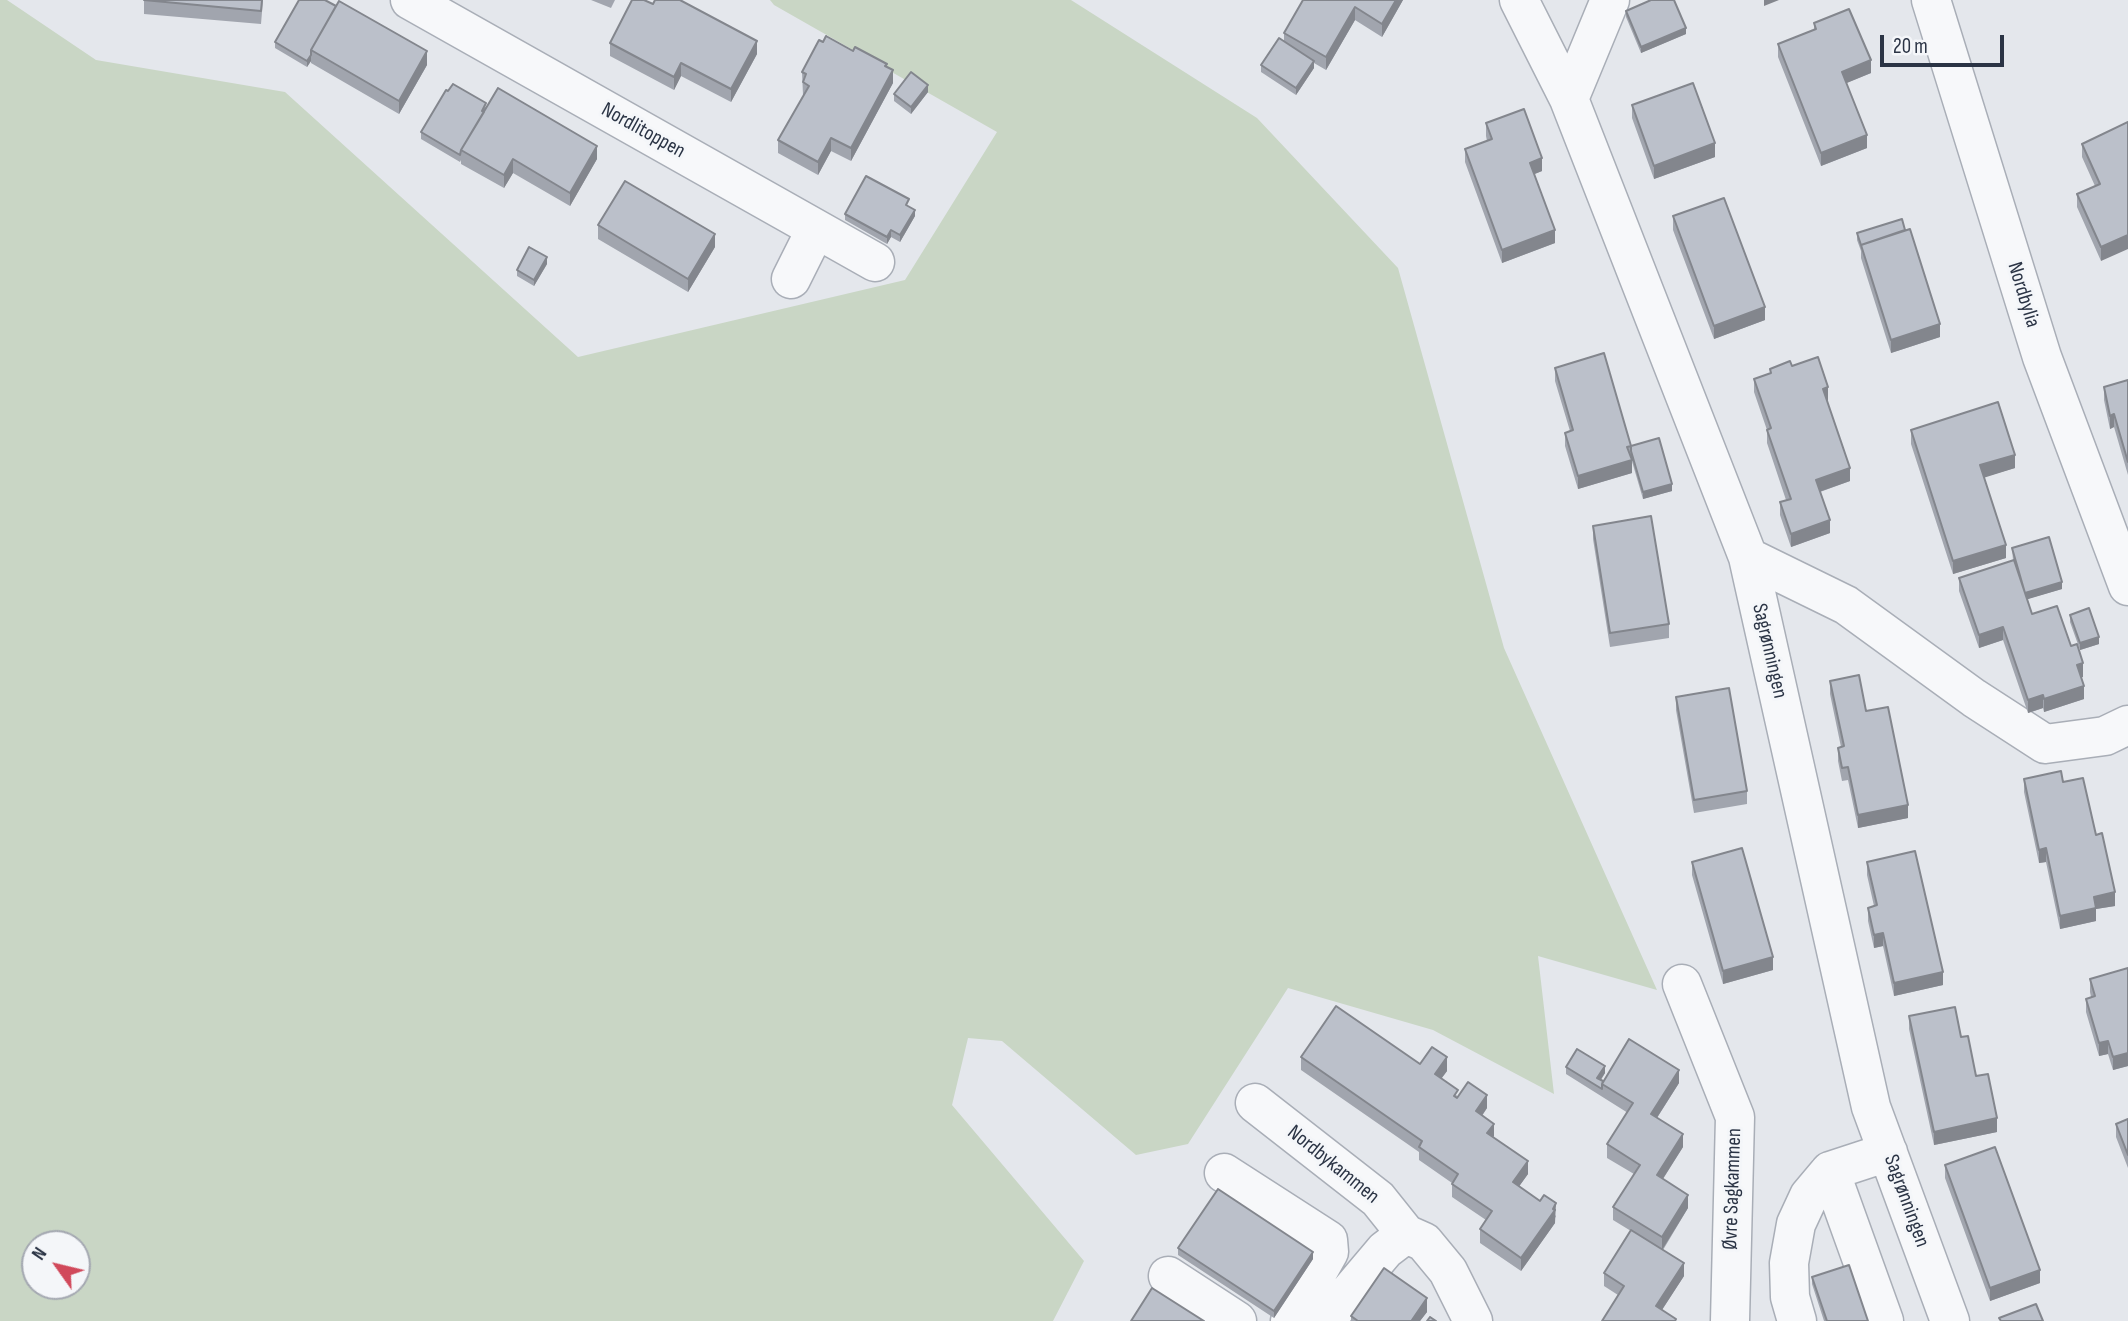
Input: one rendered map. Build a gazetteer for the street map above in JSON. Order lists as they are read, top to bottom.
{
  "streets": {
    "street": [
      "Nordlitoppen",
      "Nordbylia",
      "Sagrønningen",
      "Nordbykammen",
      "Øvre Sagkammen"
    ]
  },
  "scale_bar": "20 m",
  "north": "top left"
}
